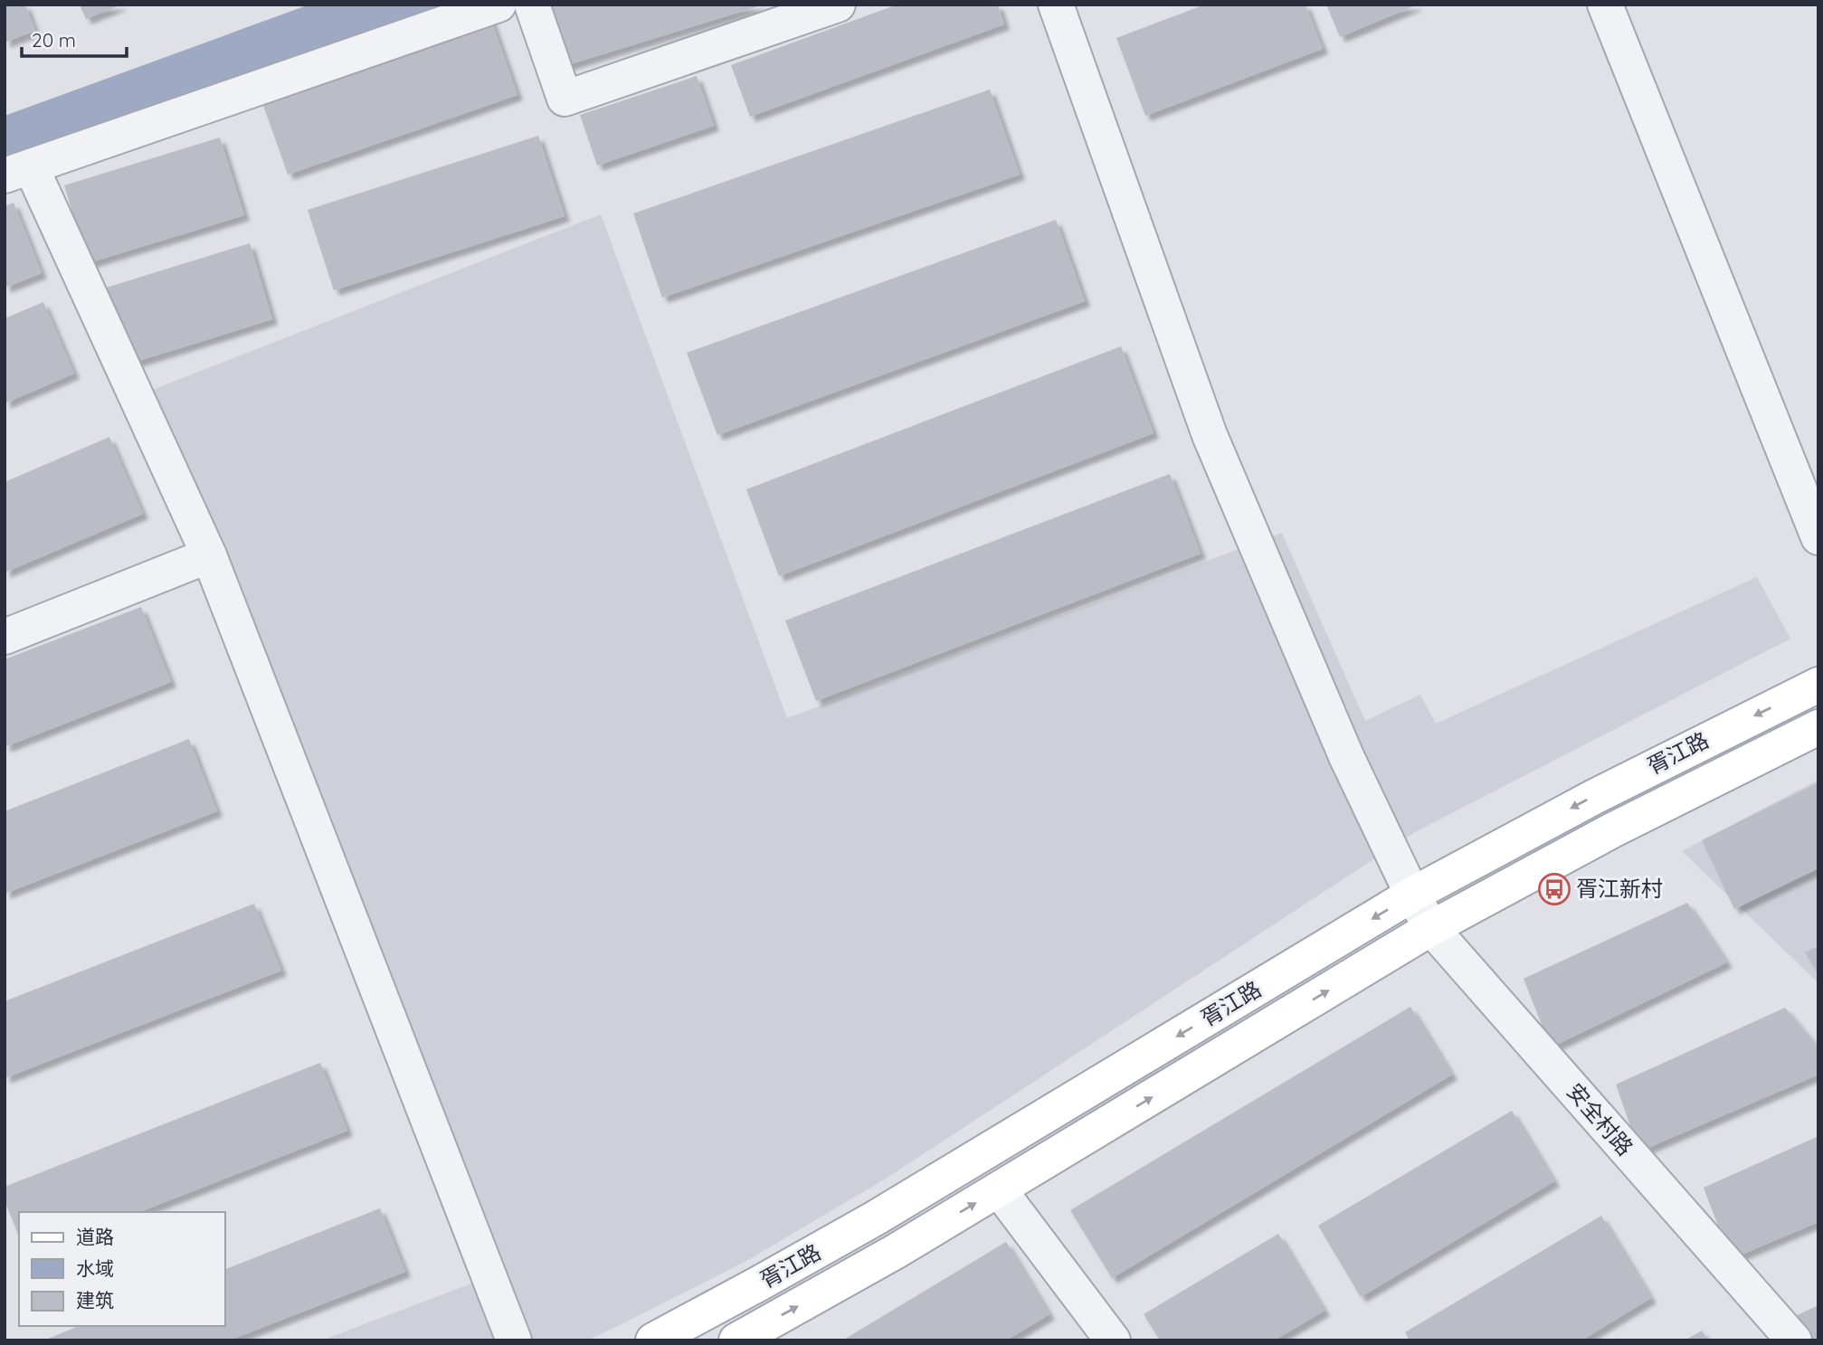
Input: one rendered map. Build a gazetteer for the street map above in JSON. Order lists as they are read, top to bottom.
{
  "streets": {
    "main road": ["胥江路"],
    "street": ["安全村路"]
  },
  "crossings": [
    ["胥江路", "安全村路"]
  ],
  "places": {
    "bus stop": ["胥江新村"]
  },
  "legend": ["道路", "水域", "建筑"],
  "scale_bar": "20 m"
}
